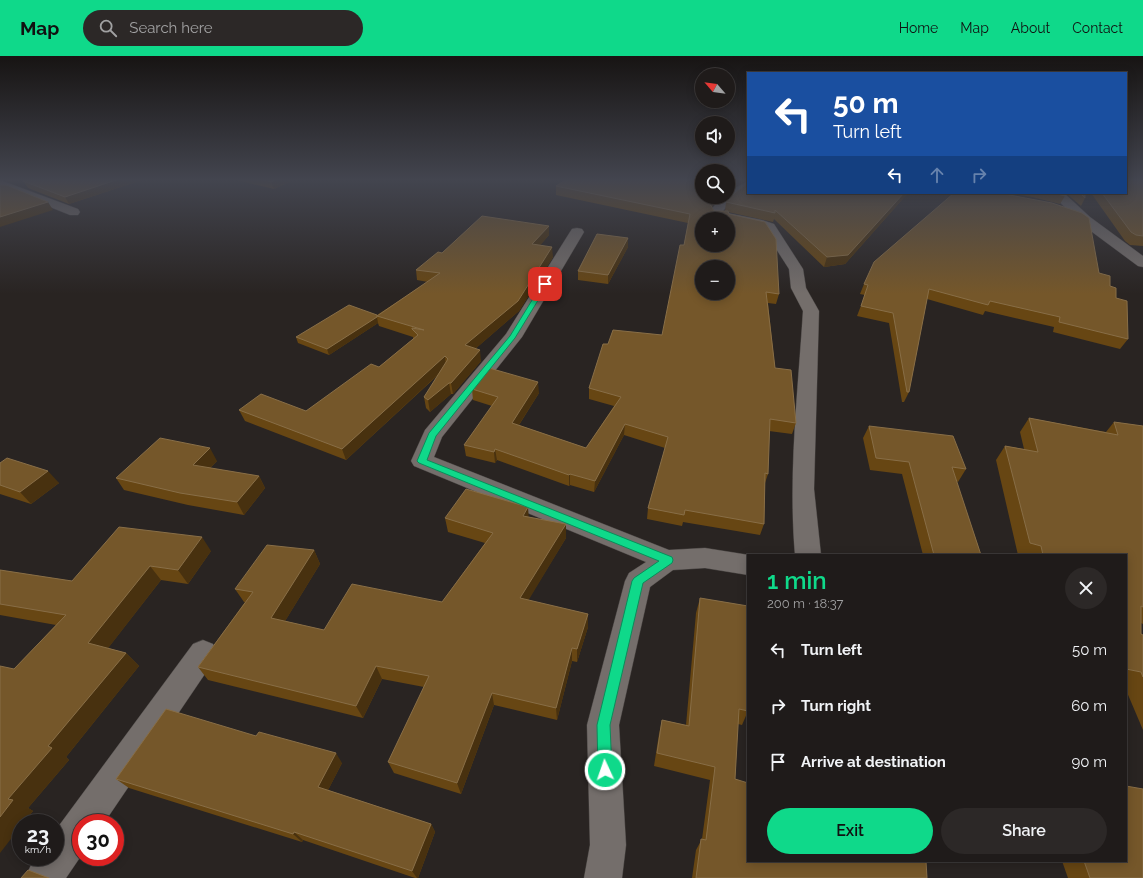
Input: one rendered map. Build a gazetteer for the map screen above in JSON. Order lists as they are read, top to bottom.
{
  "north": "top left",
  "page": {
    "header": "Map",
    "search": "Search here",
    "nav": [
      "Home",
      "Map",
      "About",
      "Contact"
    ],
    "map_buttons": ["+", "−"],
    "turn": ["50 m", "Turn left"],
    "heading": ["1 min", "200 m · 18:37"],
    "list": [
      {
        "name": "Turn left",
        "value": "50 m"
      },
      {
        "name": "Turn right",
        "value": "60 m"
      },
      {
        "name": "Arrive at destination",
        "value": "90 m"
      }
    ],
    "buttons": ["Exit", "Share"],
    "speed": "23 km/h",
    "limit": "30"
  }
}
